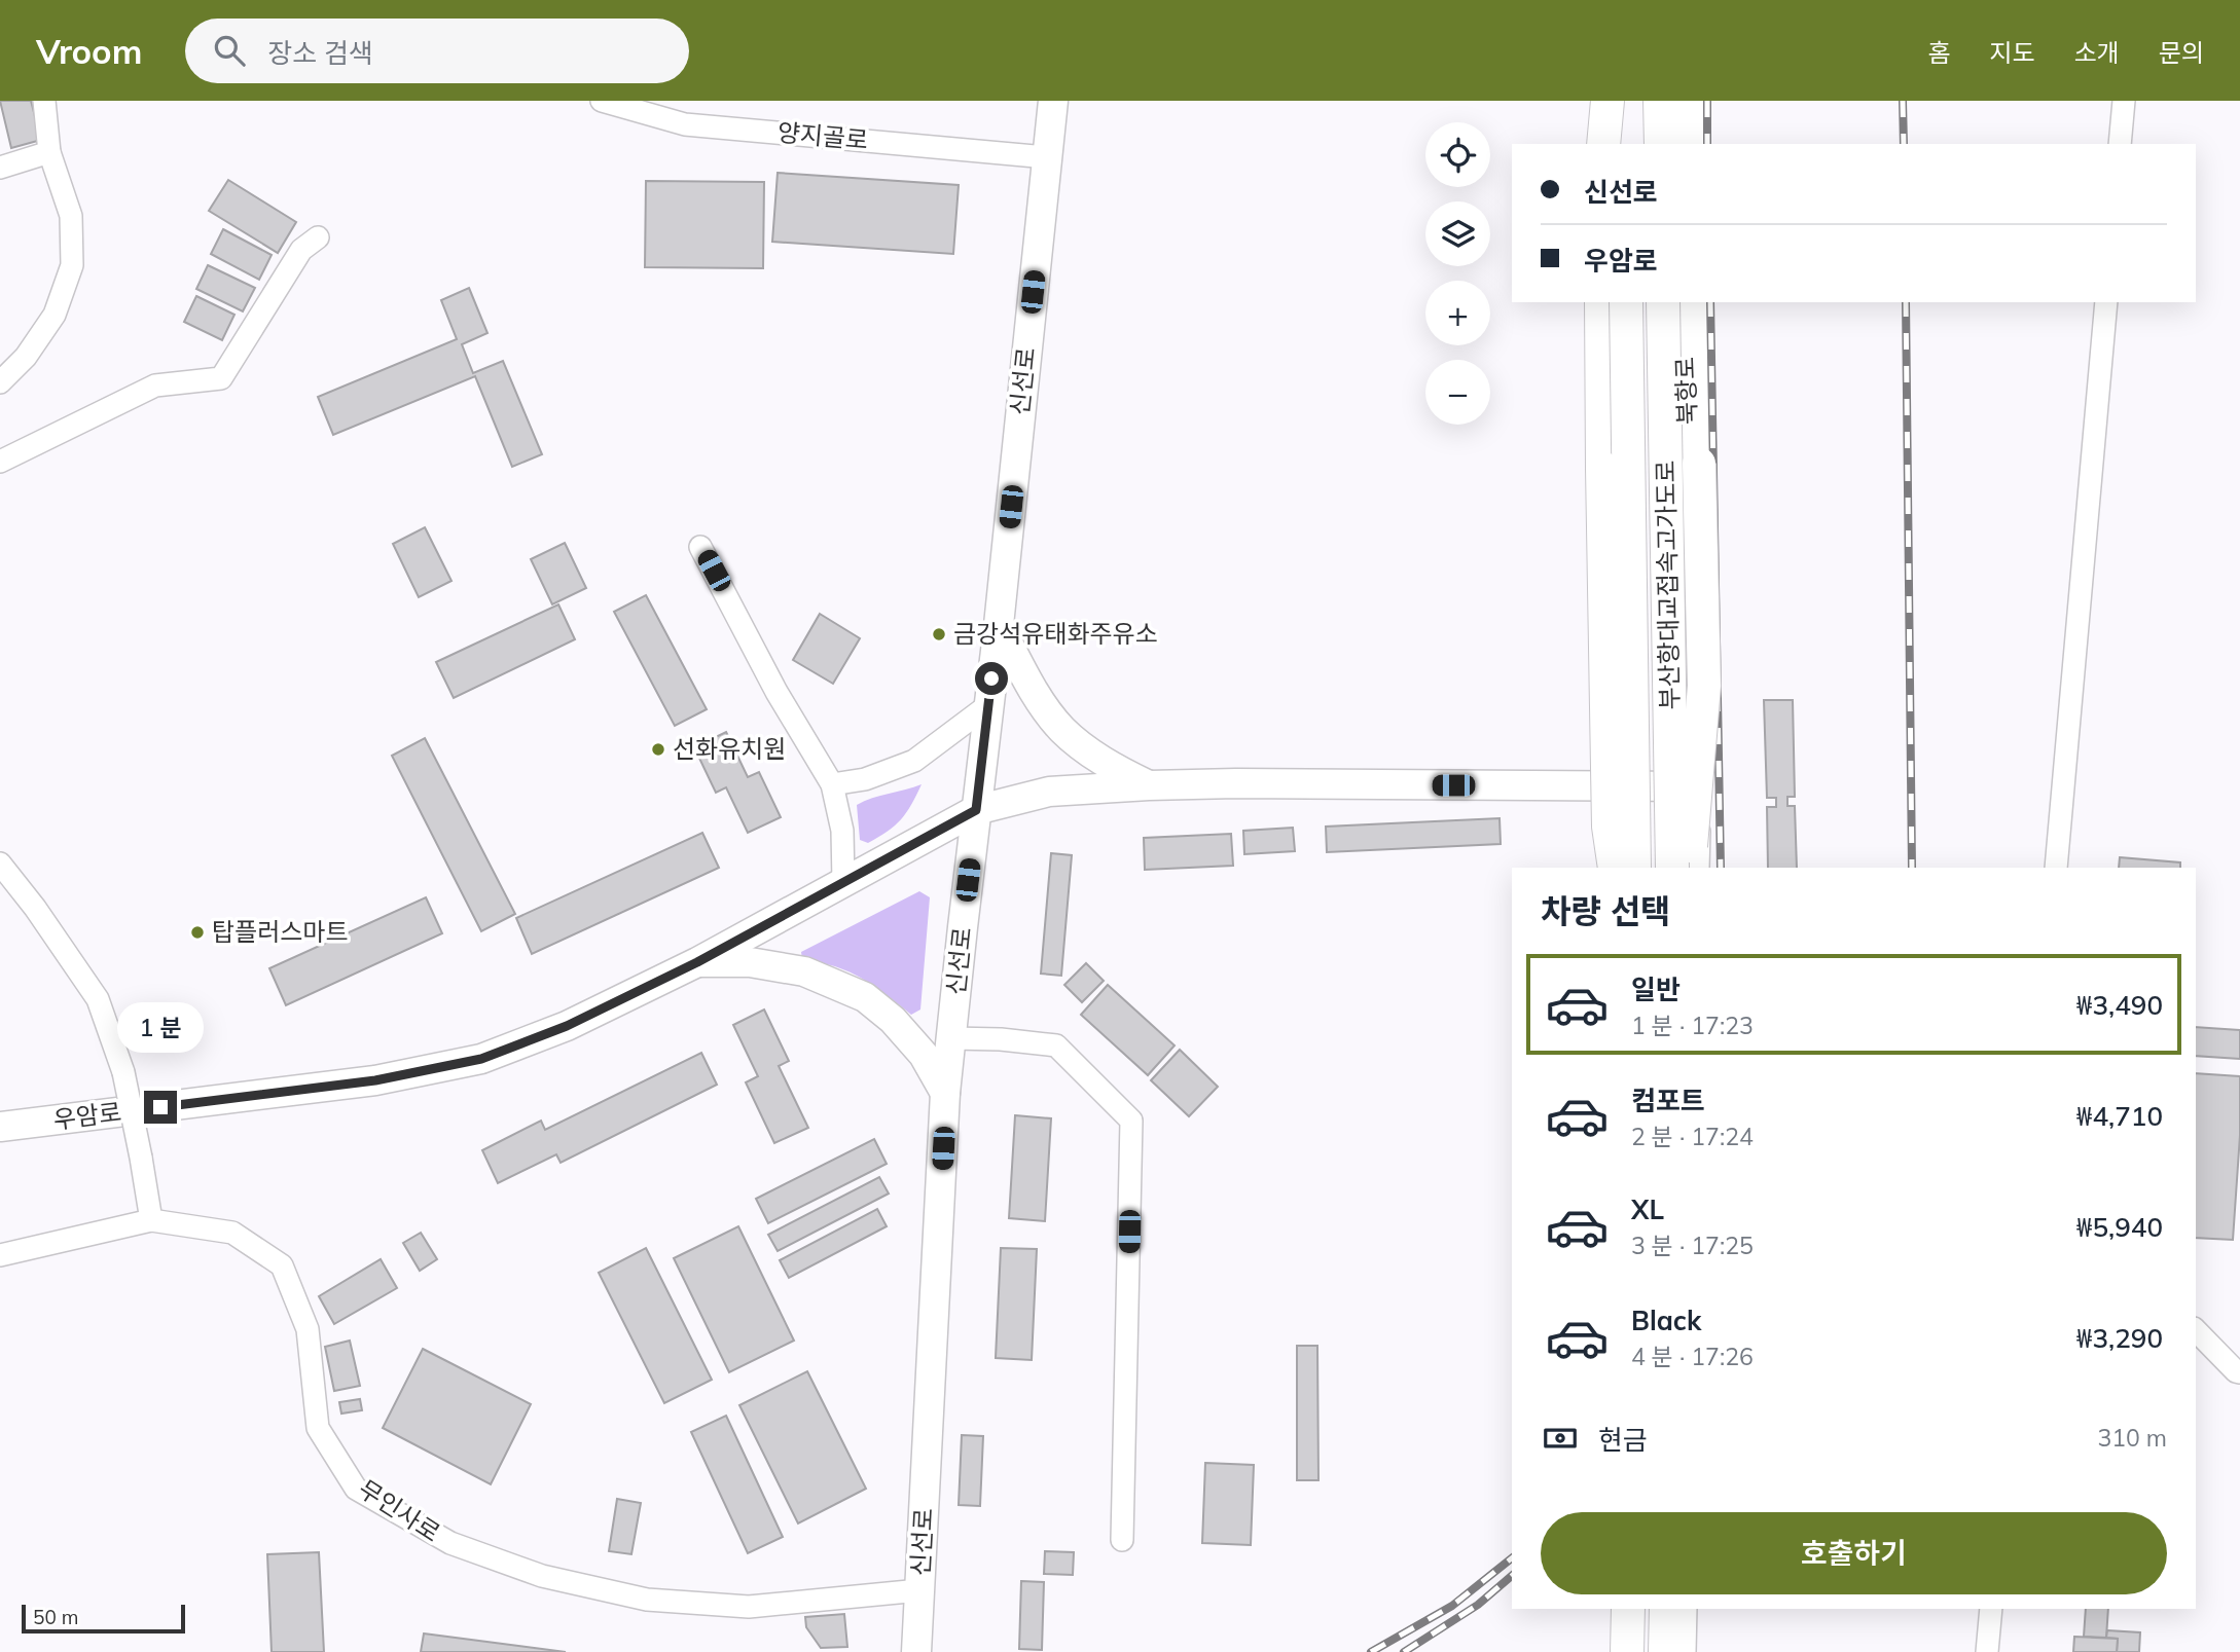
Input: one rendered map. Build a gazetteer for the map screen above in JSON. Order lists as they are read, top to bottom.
{
  "streets": {
    "highway": ["부산항대교접속고가도로"],
    "main road": ["신선로", "우암로"],
    "street": ["양지골로", "북항로", "무인사로"]
  },
  "crossings": [
    ["양지골로", "신선로"],
    ["신선로", "우암로"],
    ["신선로", "무인사로"],
    ["북항로", "우암로"]
  ],
  "places": ["금강석유태화주유소", "선화유치원", "탑플러스마트"],
  "scale_bar": "50 m",
  "page": {
    "header": "Vroom",
    "search": "장소 검색",
    "nav": [
      "홈",
      "지도",
      "소개",
      "문의"
    ],
    "map_buttons": ["+", "−"],
    "banner": ["신선로", "우암로"],
    "heading": "차량 선택",
    "list": [
      {
        "name": "일반",
        "note": "1 분 · 17:23",
        "value": "₩3,490"
      },
      {
        "name": "컴포트",
        "note": "2 분 · 17:24",
        "value": "₩4,710"
      },
      {
        "name": "XL",
        "note": "3 분 · 17:25",
        "value": "₩5,940"
      },
      {
        "name": "Black",
        "note": "4 분 · 17:26",
        "value": "₩3,290"
      }
    ],
    "bubble": "1 분",
    "pay": ["현금", "310 m"],
    "buttons": "호출하기",
    "scale": "50 m"
  }
}
